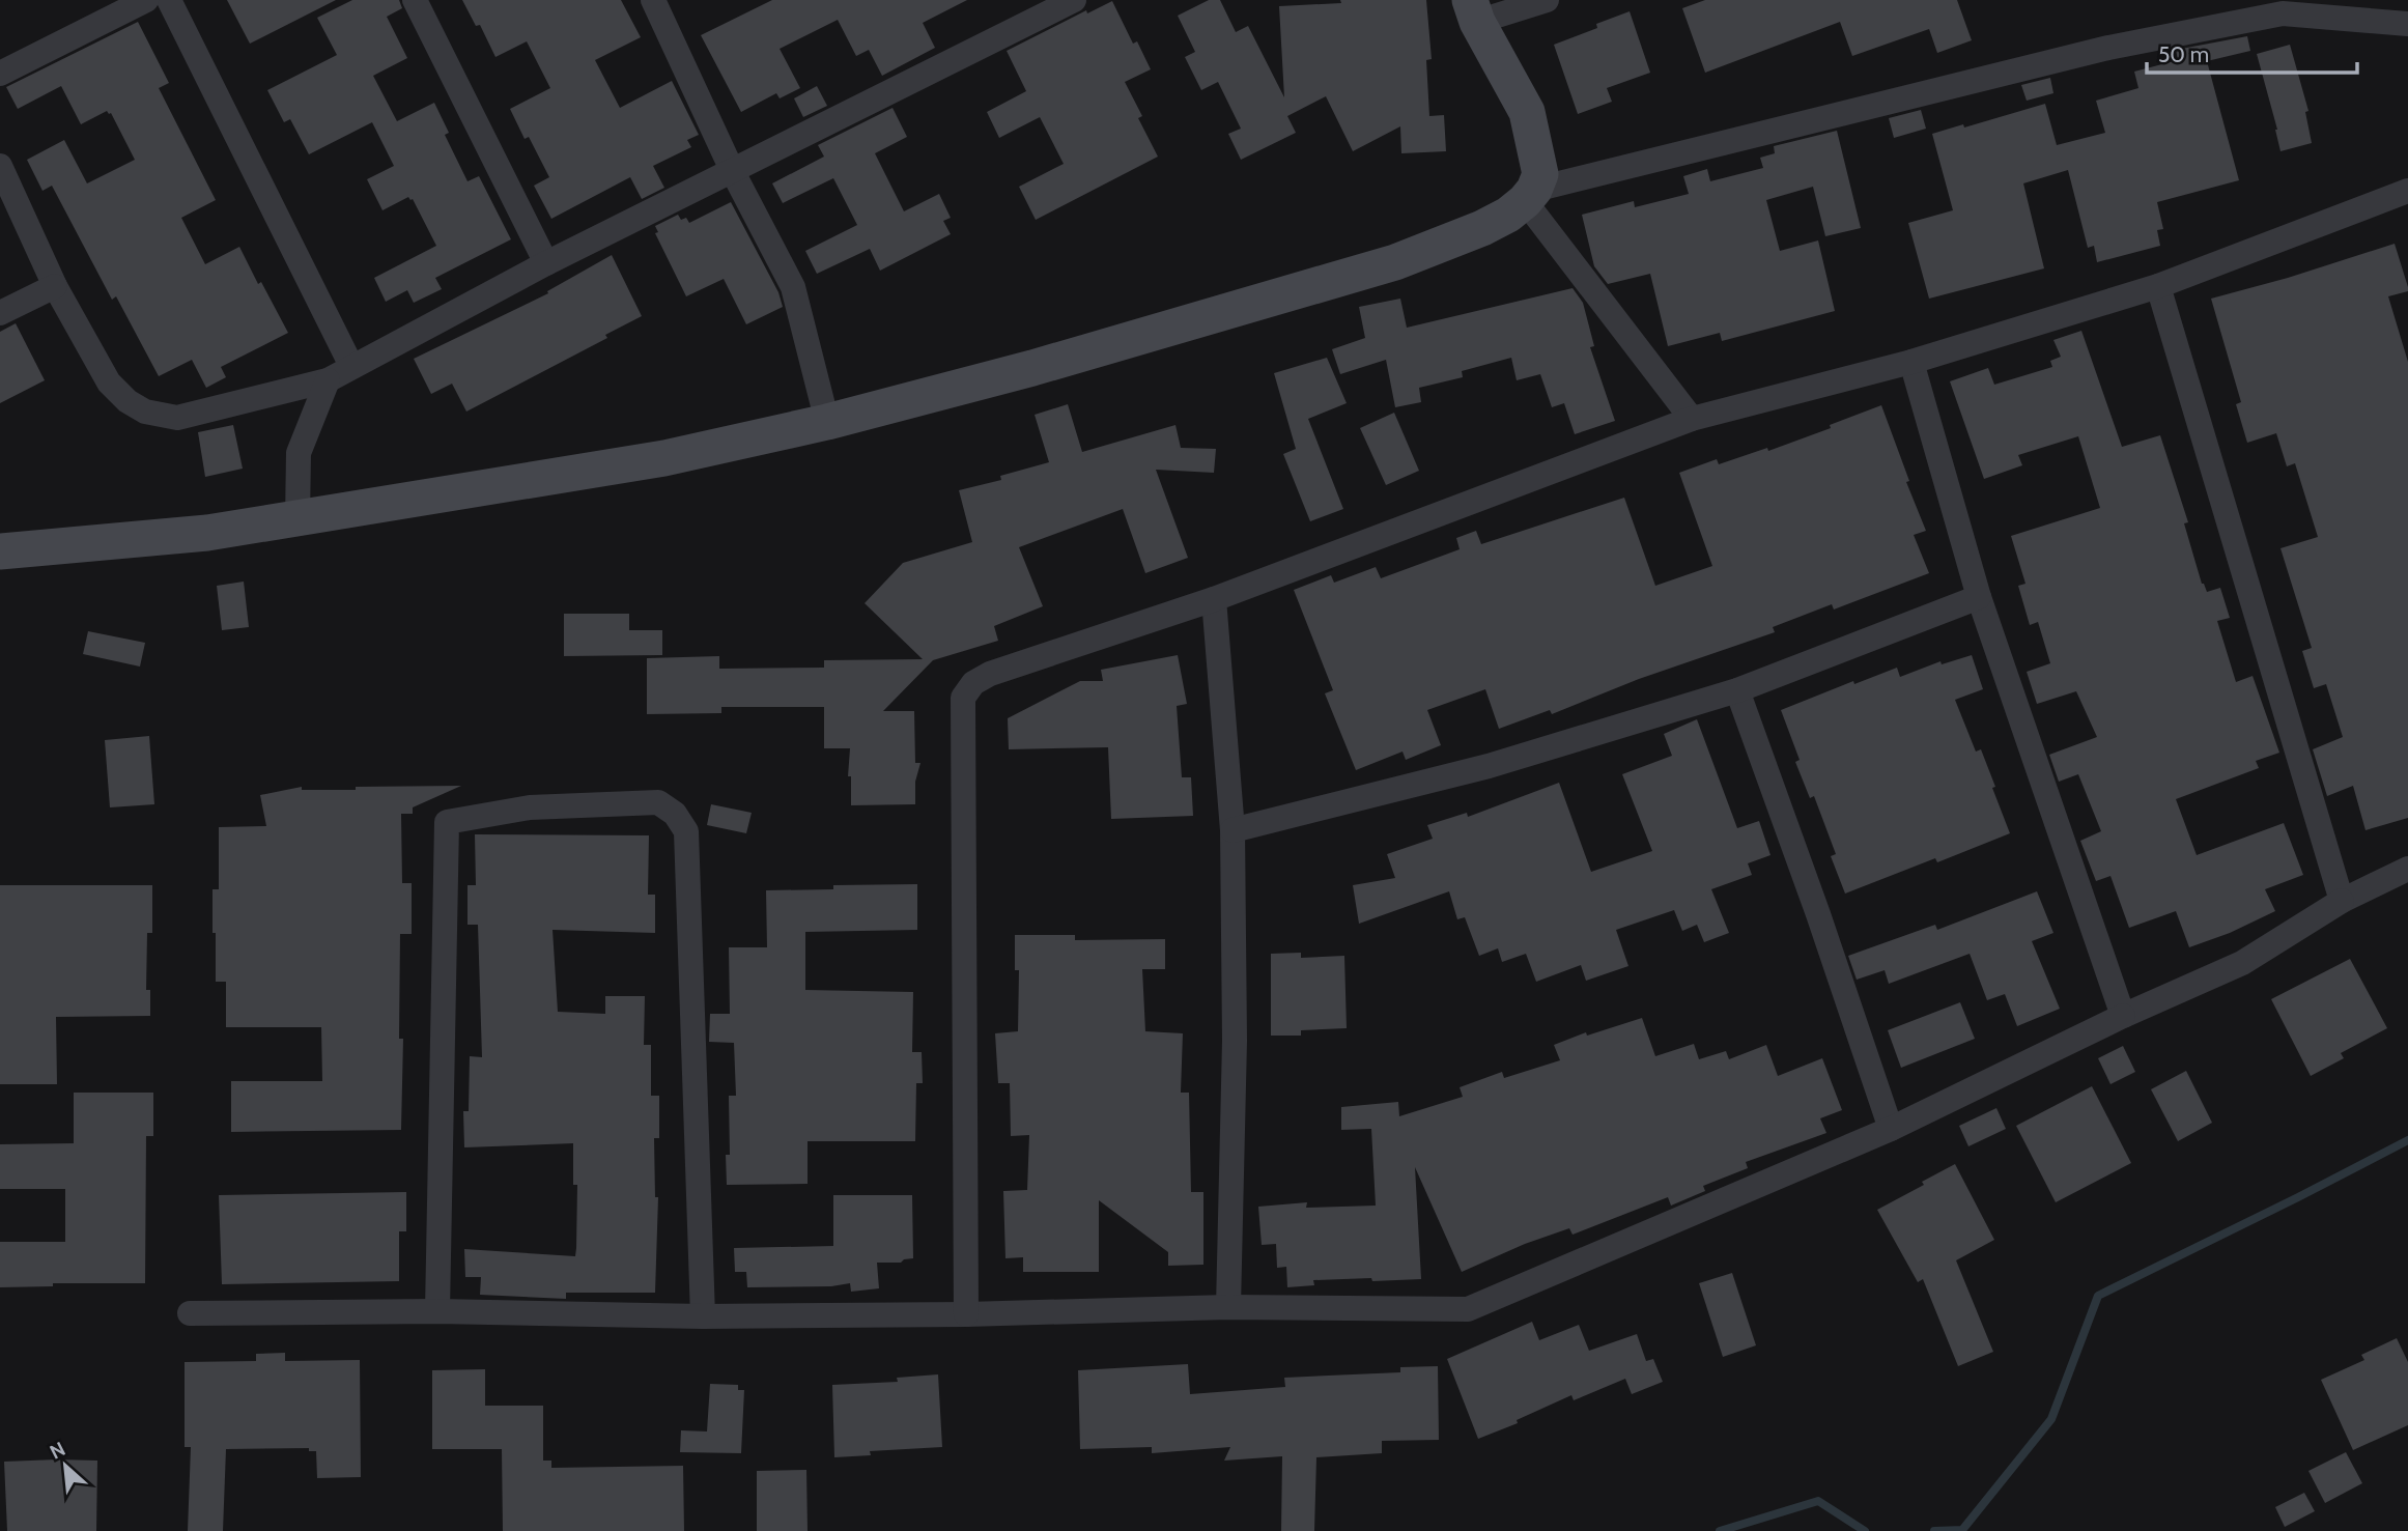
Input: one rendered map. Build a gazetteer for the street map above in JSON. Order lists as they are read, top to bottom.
{
  "scale_bar": "50 m",
  "north": "top left"
}
